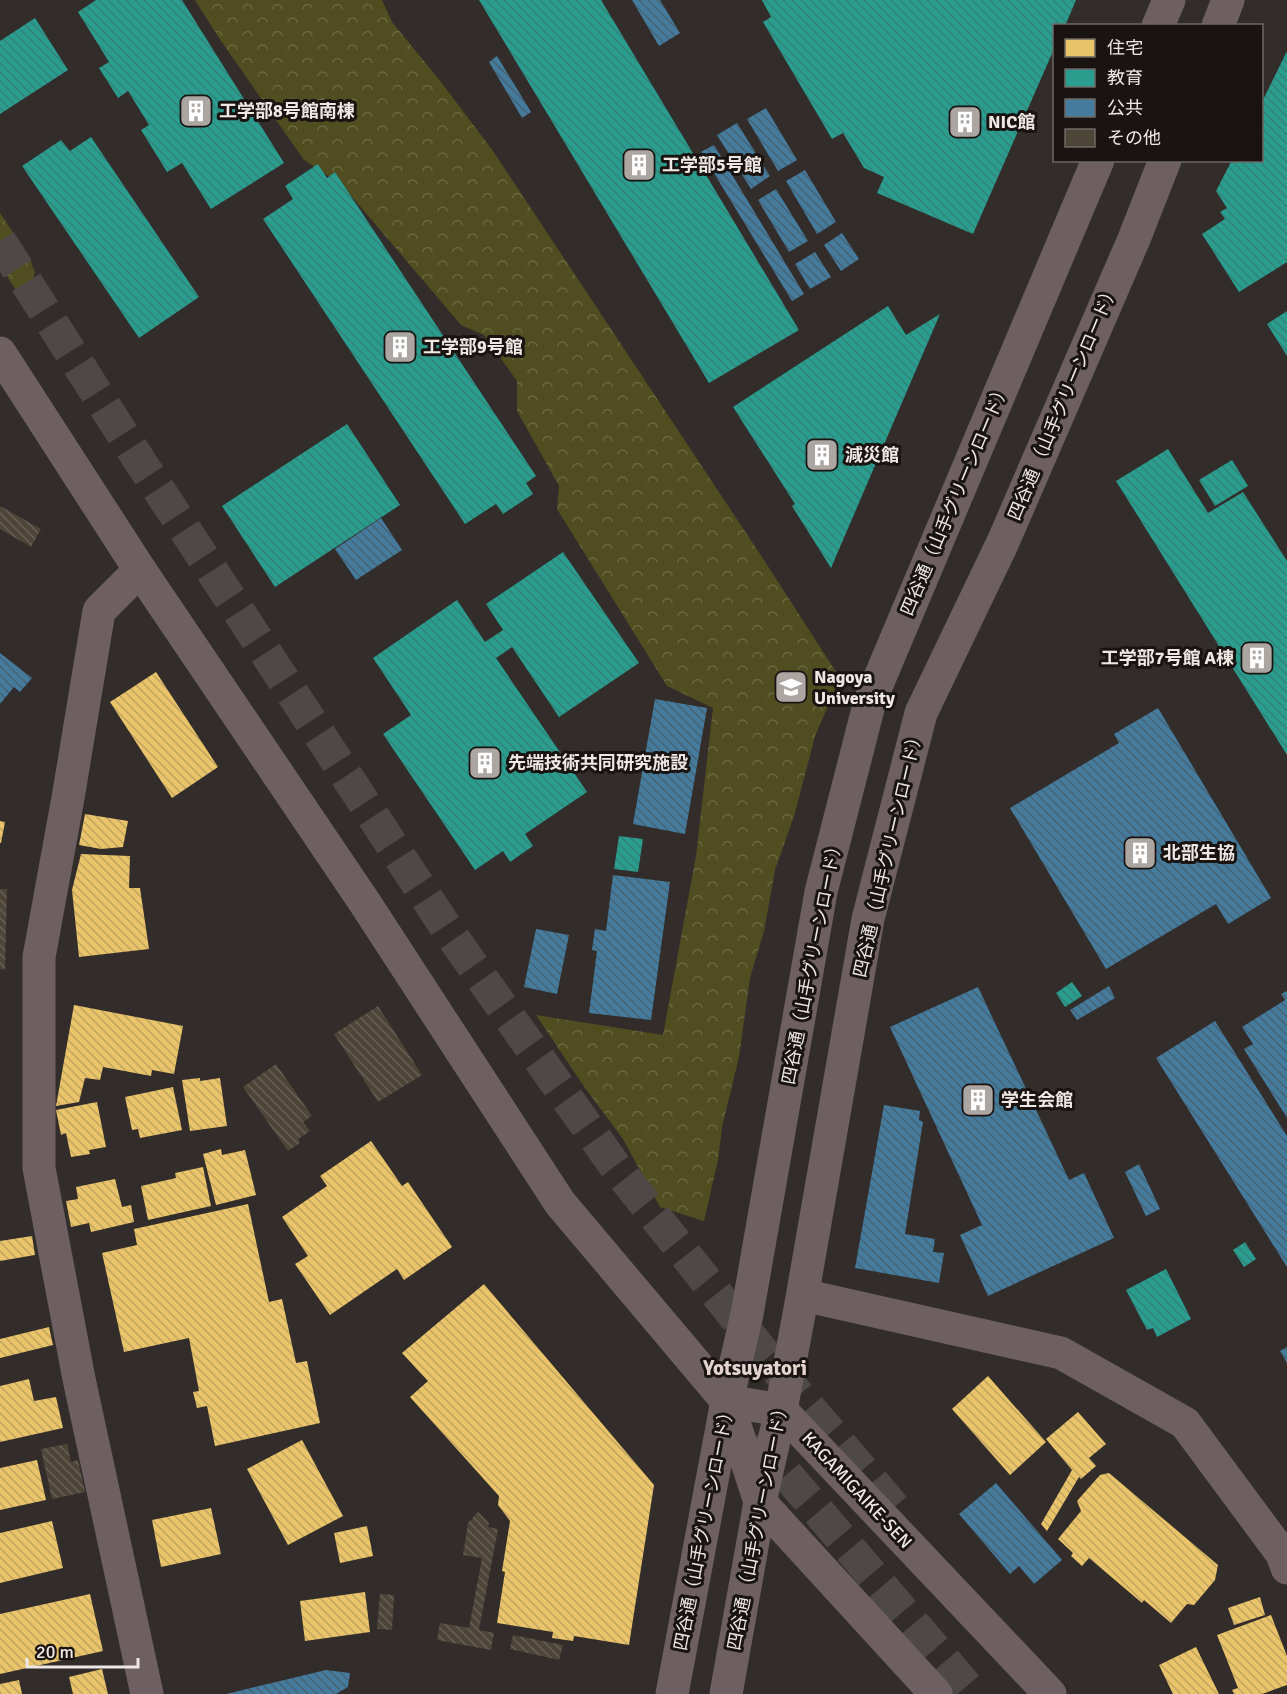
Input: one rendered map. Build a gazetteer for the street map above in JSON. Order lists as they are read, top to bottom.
{
  "streets": {
    "street": ["四谷通 （山手グリーンロード）", "四谷通（山手グリーンロード）", "KAGAMIGAIKE-SEN"]
  },
  "crossings": [
    ["四谷通 （山手グリーンロード）", "KAGAMIGAIKE-SEN"]
  ],
  "districts": ["Yotsuyatori"],
  "places": {
    "building": [
      "工学部8号館南棟",
      "NIC館",
      "工学部5号館",
      "工学部9号館",
      "減災館",
      "工学部7号館 A棟",
      "先端技術共同研究施設",
      "北部生協",
      "学生会館"
    ],
    "school or university": ["Nagoya University"]
  },
  "legend": [
    "住宅",
    "教育",
    "公共",
    "その他"
  ],
  "scale_bar": "20 m"
}
